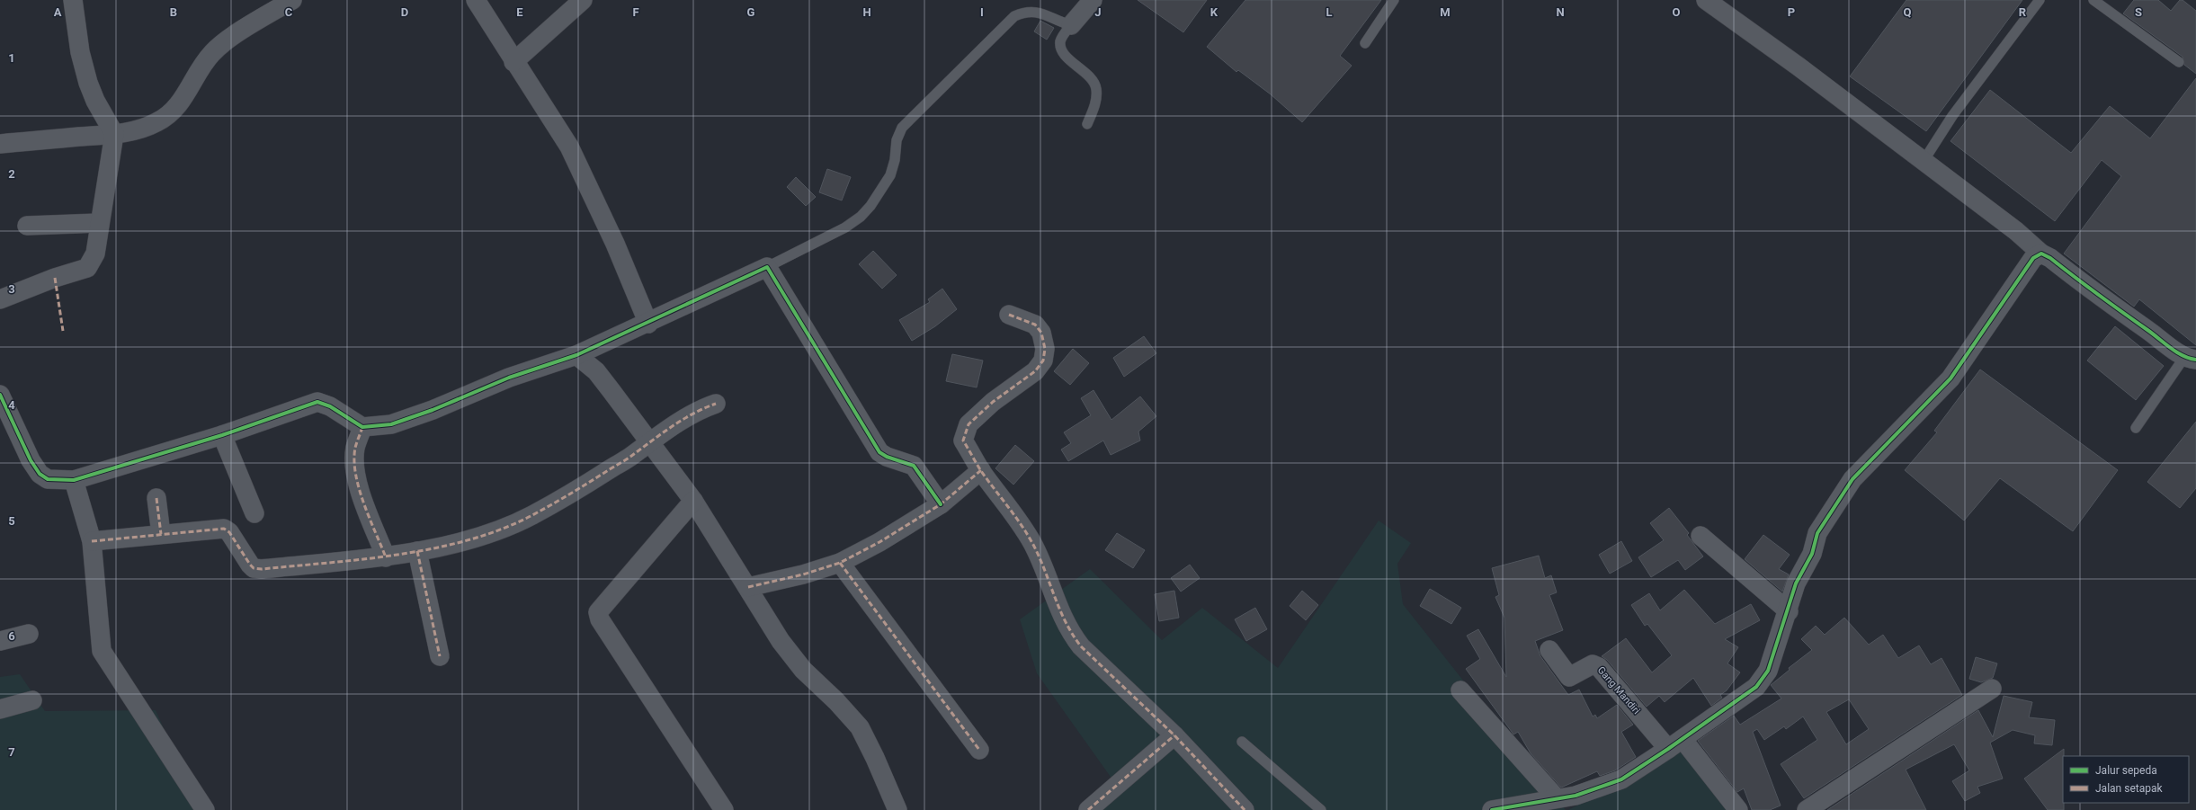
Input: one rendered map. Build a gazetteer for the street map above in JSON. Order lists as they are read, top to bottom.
{
  "streets": {
    "street": ["Gang Mandiri"]
  },
  "legend": ["Jalur sepeda", "Jalan setapak"],
  "grid": {
    "columns": [
      "A",
      "B",
      "C",
      "D",
      "E",
      "F",
      "G",
      "H",
      "I",
      "J",
      "K",
      "L",
      "M",
      "N",
      "O",
      "P",
      "Q",
      "R",
      "S"
    ],
    "rows": [
      "1",
      "2",
      "3",
      "4",
      "5",
      "6",
      "7"
    ]
  }
}
